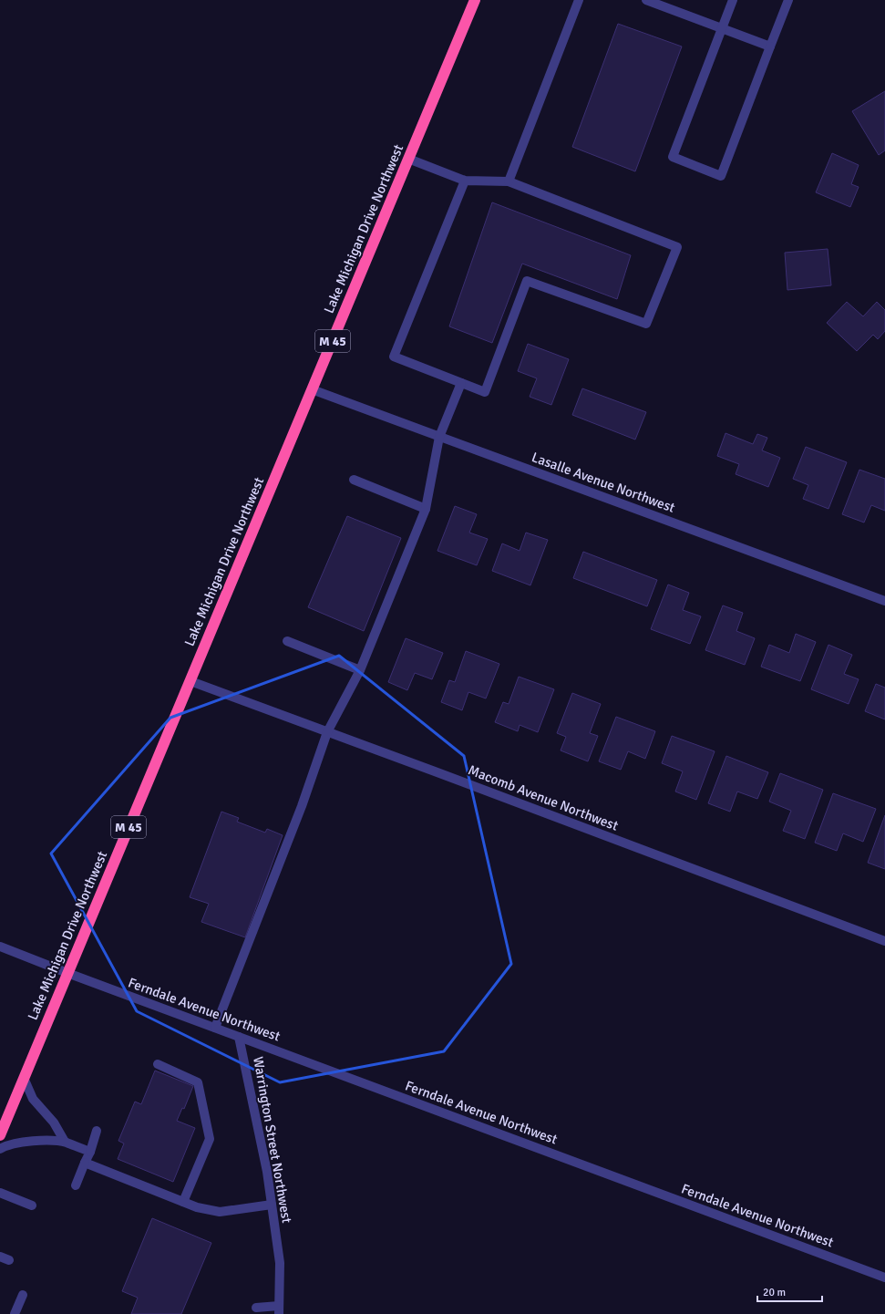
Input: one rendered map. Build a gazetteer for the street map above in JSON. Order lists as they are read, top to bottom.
{
  "streets": {
    "highway": ["Lake Michigan Drive Northwest", "M 45"],
    "street": [
      "Lasalle Avenue Northwest",
      "Macomb Avenue Northwest",
      "Ferndale Avenue Northwest",
      "Warrington Street Northwest"
    ]
  },
  "crossings": [
    ["Lake Michigan Drive Northwest", "Lasalle Avenue Northwest"],
    ["Lake Michigan Drive Northwest", "Macomb Avenue Northwest"],
    ["Lake Michigan Drive Northwest", "Ferndale Avenue Northwest"],
    ["Ferndale Avenue Northwest", "Warrington Street Northwest"]
  ],
  "scale_bar": "20 m"
}
